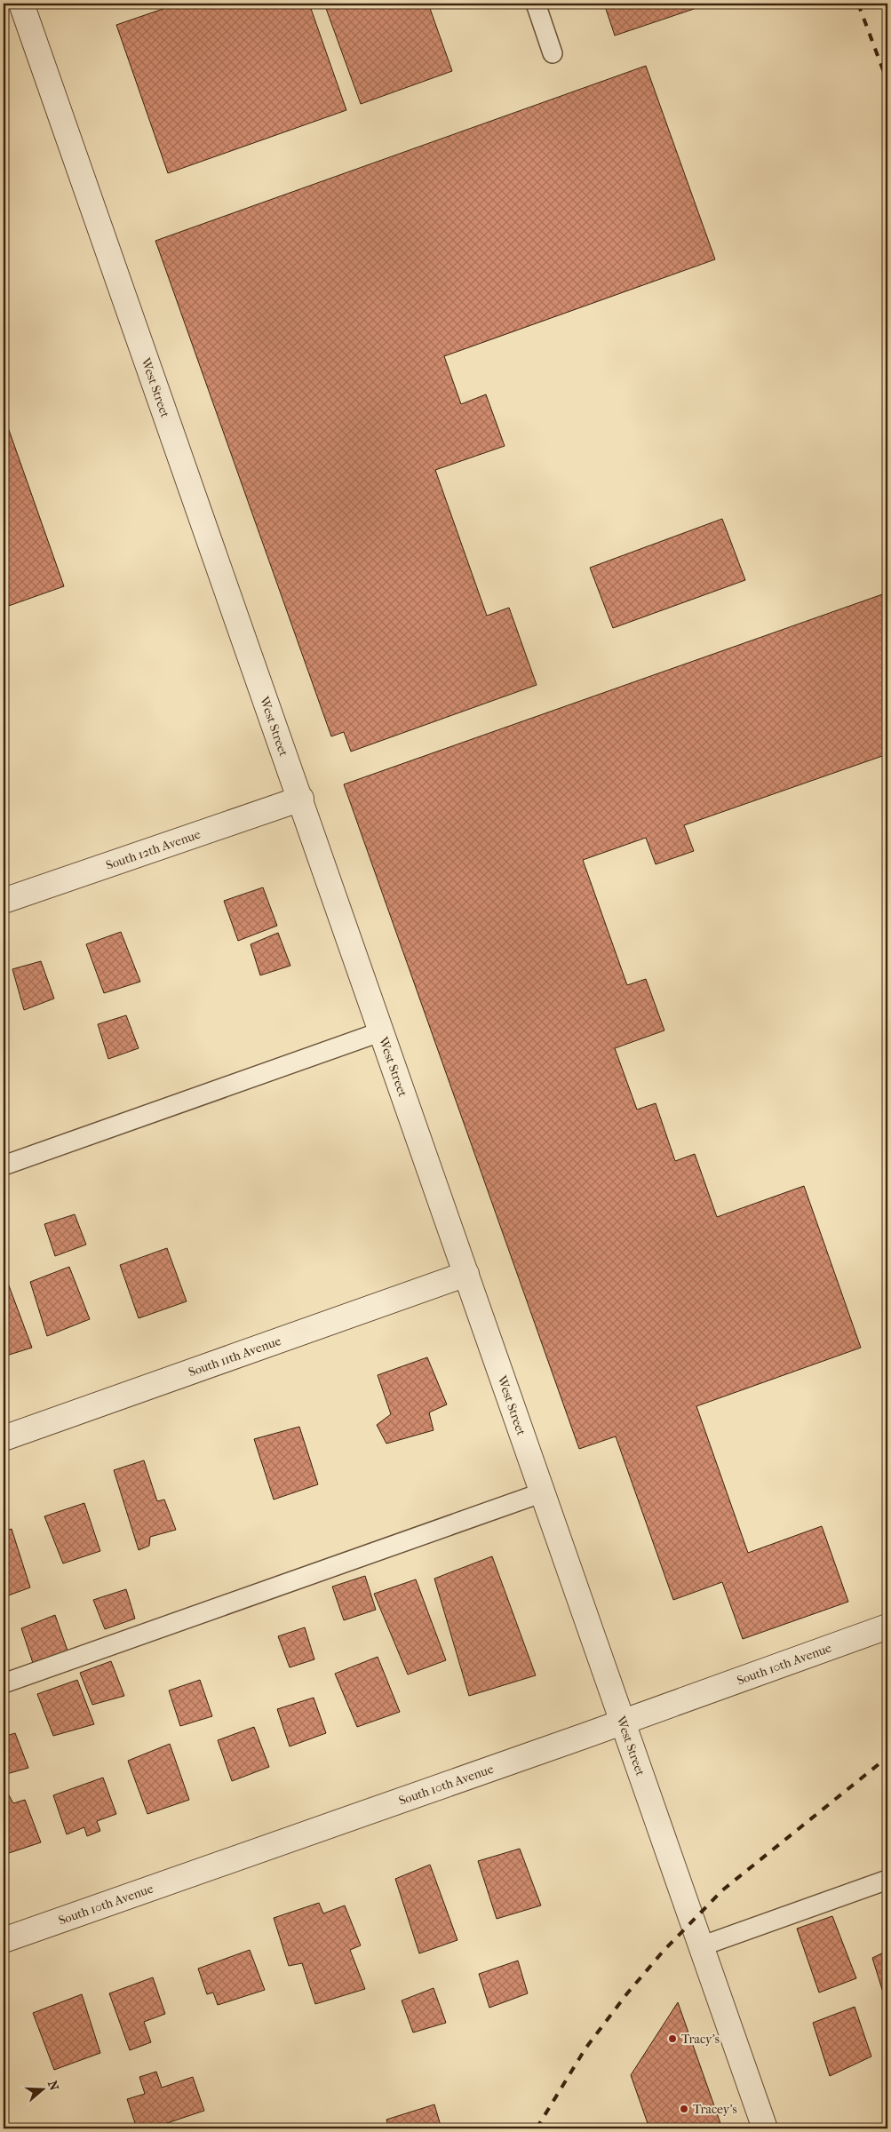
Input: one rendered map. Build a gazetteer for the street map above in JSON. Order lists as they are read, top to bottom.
{
  "streets": {
    "street": [
      "West Street",
      "South 12th Avenue",
      "South 11th Avenue",
      "South 10th Avenue"
    ]
  },
  "crossings": [
    ["West Street", "South 12th Avenue"],
    ["West Street", "South 11th Avenue"],
    ["West Street", "South 10th Avenue"]
  ],
  "places": ["Tracy's", "Tracey's"],
  "north": "right"
}
